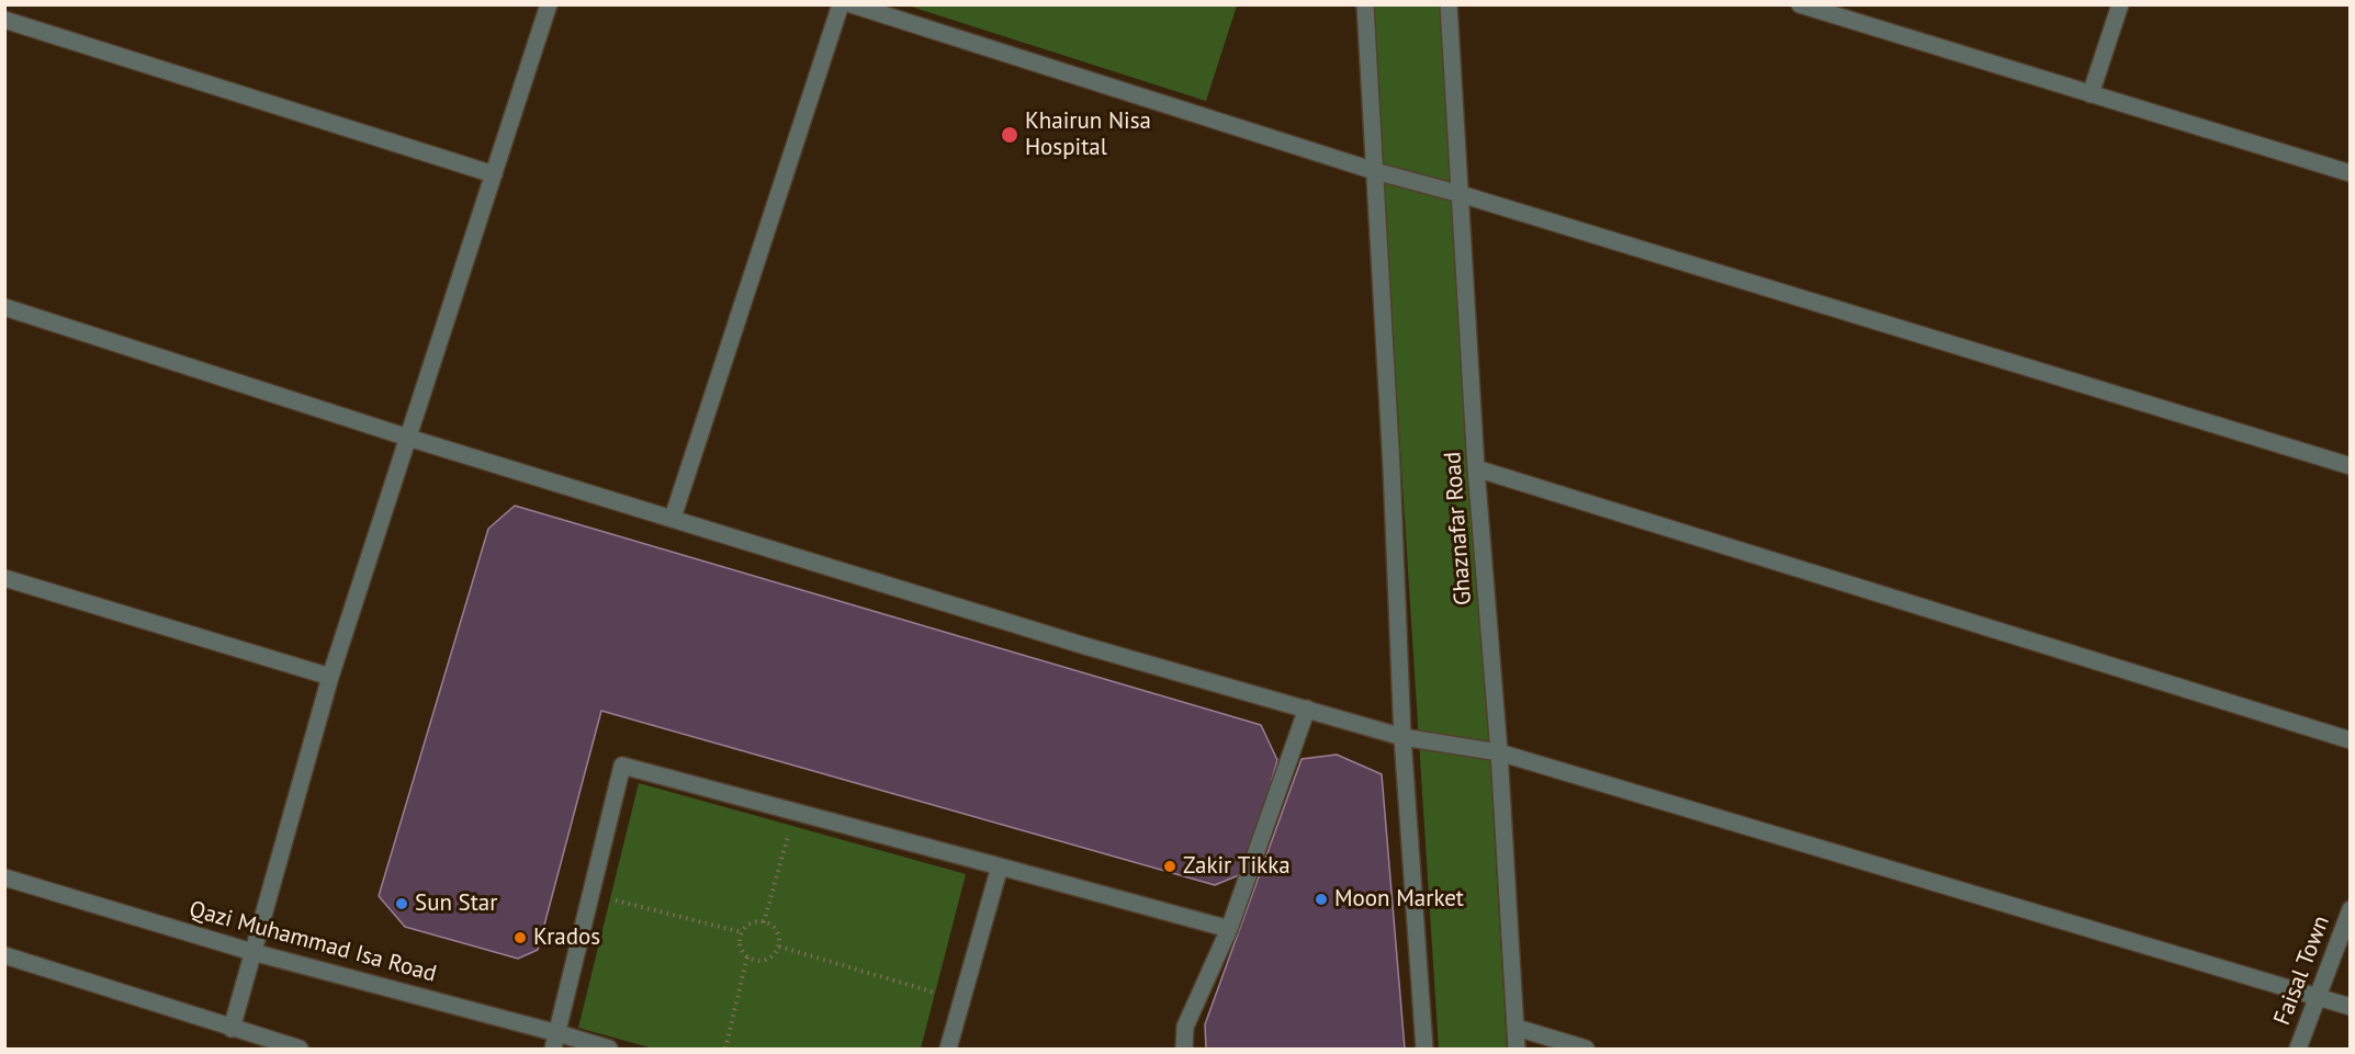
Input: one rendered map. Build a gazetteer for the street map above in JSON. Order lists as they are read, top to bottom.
{
  "streets": {
    "street": ["Ghaznafar Road", "Qazi Muhammad Isa Road", "Faisal Town"]
  },
  "places": [
    "Khairun Nisa Hospital",
    "Zakir Tikka",
    "Moon Market",
    "Sun Star",
    "Krados"
  ]
}
